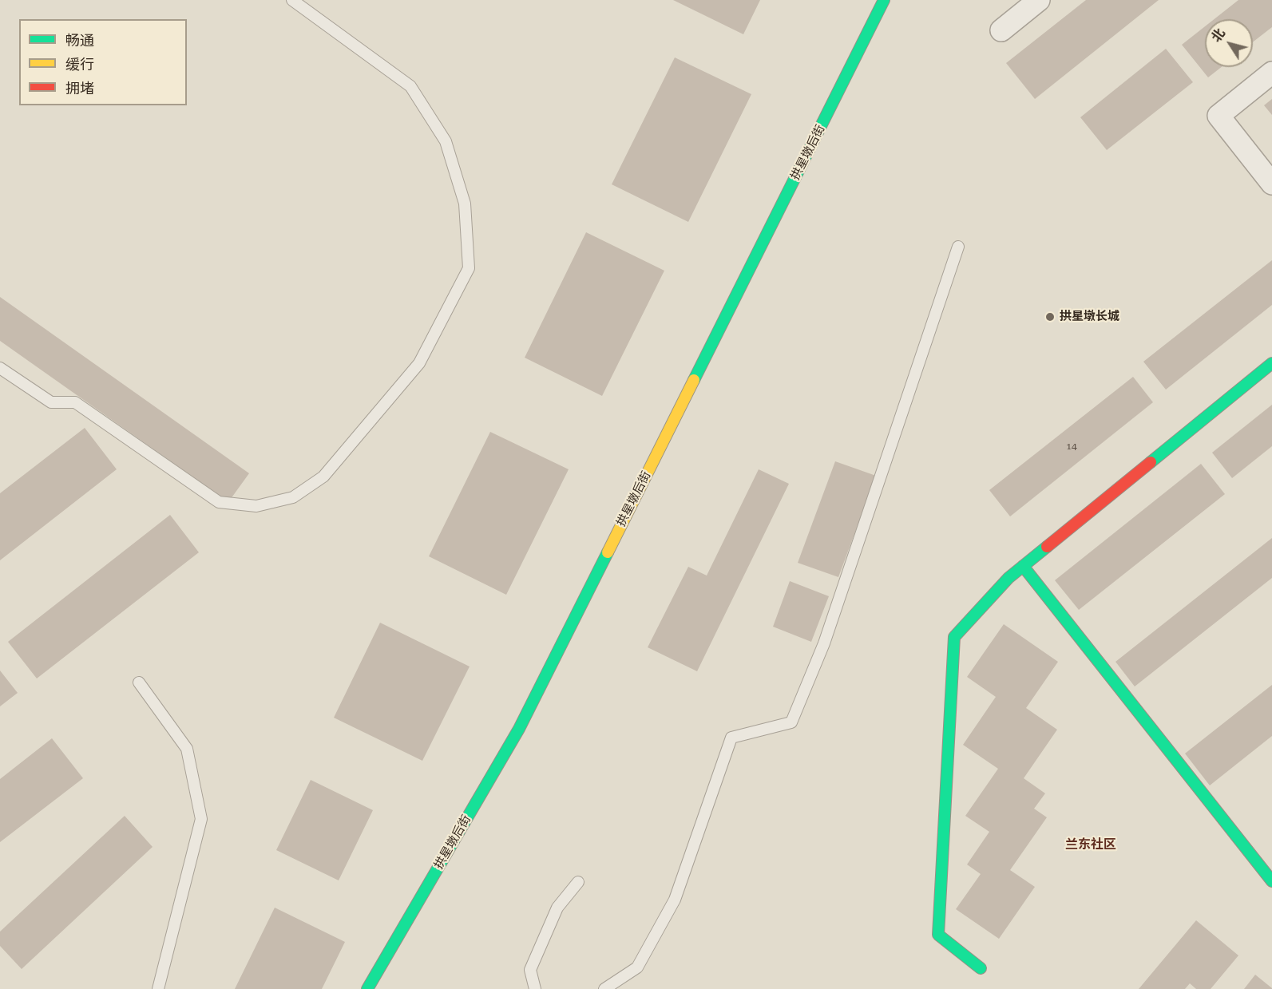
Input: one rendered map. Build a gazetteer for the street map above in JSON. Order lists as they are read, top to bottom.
{
  "streets": {
    "street": ["拱星墩后街"]
  },
  "districts": ["兰东社区"],
  "places": ["拱星墩长城"],
  "house_numbers": ["14"],
  "legend": ["畅通", "缓行", "拥堵"],
  "north": "top left"
}
